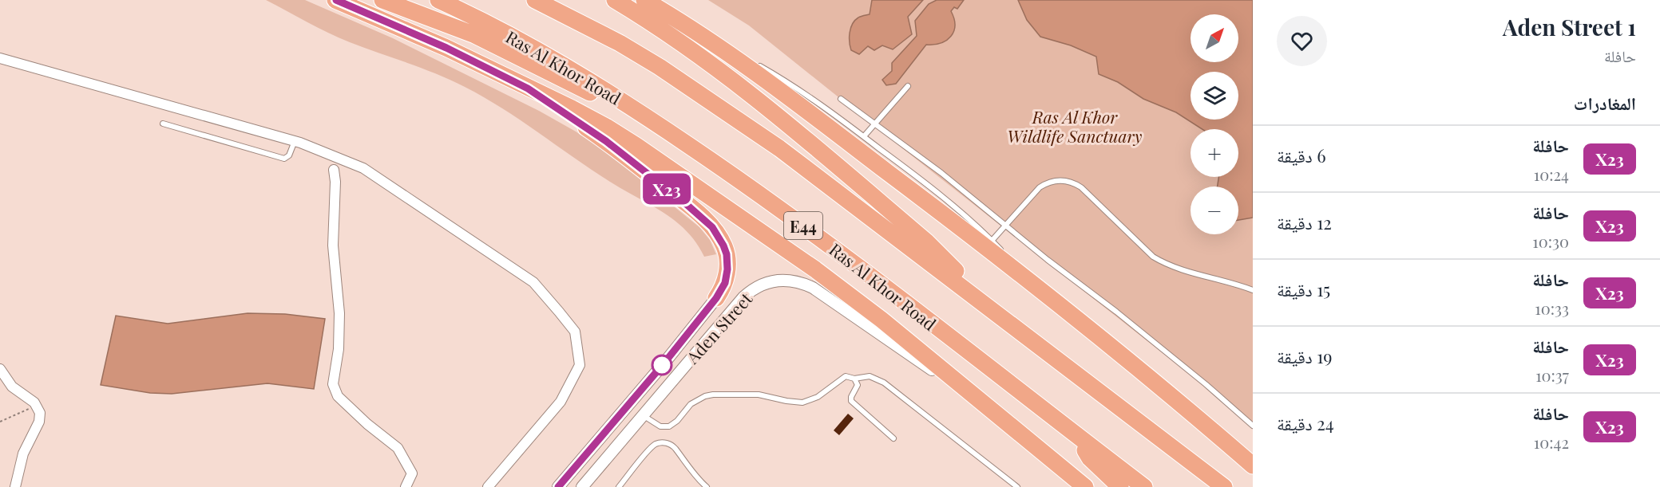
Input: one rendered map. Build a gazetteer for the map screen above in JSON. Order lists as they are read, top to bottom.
{
  "streets": {
    "highway": ["Ras Al Khor Road", "E44"],
    "street": ["Aden Street"]
  },
  "parks": ["Ras Al Khor Wildlife Sanctuary"],
  "lines": ["bus line X23"],
  "north": "top right",
  "page": {
    "heading": [
      ["Aden Street 1", "حافلة"],
      "المغادرات"
    ],
    "on_map": "X23",
    "map_buttons": ["+", "−"],
    "list": [
      {
        "mark": "X23",
        "name": "حافلة",
        "note": "10:24",
        "value": "6 دقيقة"
      },
      {
        "mark": "X23",
        "name": "حافلة",
        "note": "10:30",
        "value": "12 دقيقة"
      },
      {
        "mark": "X23",
        "name": "حافلة",
        "note": "10:33",
        "value": "15 دقيقة"
      },
      {
        "mark": "X23",
        "name": "حافلة",
        "note": "10:37",
        "value": "19 دقيقة"
      },
      {
        "mark": "X23",
        "name": "حافلة",
        "note": "10:42",
        "value": "24 دقيقة"
      }
    ]
  }
}
